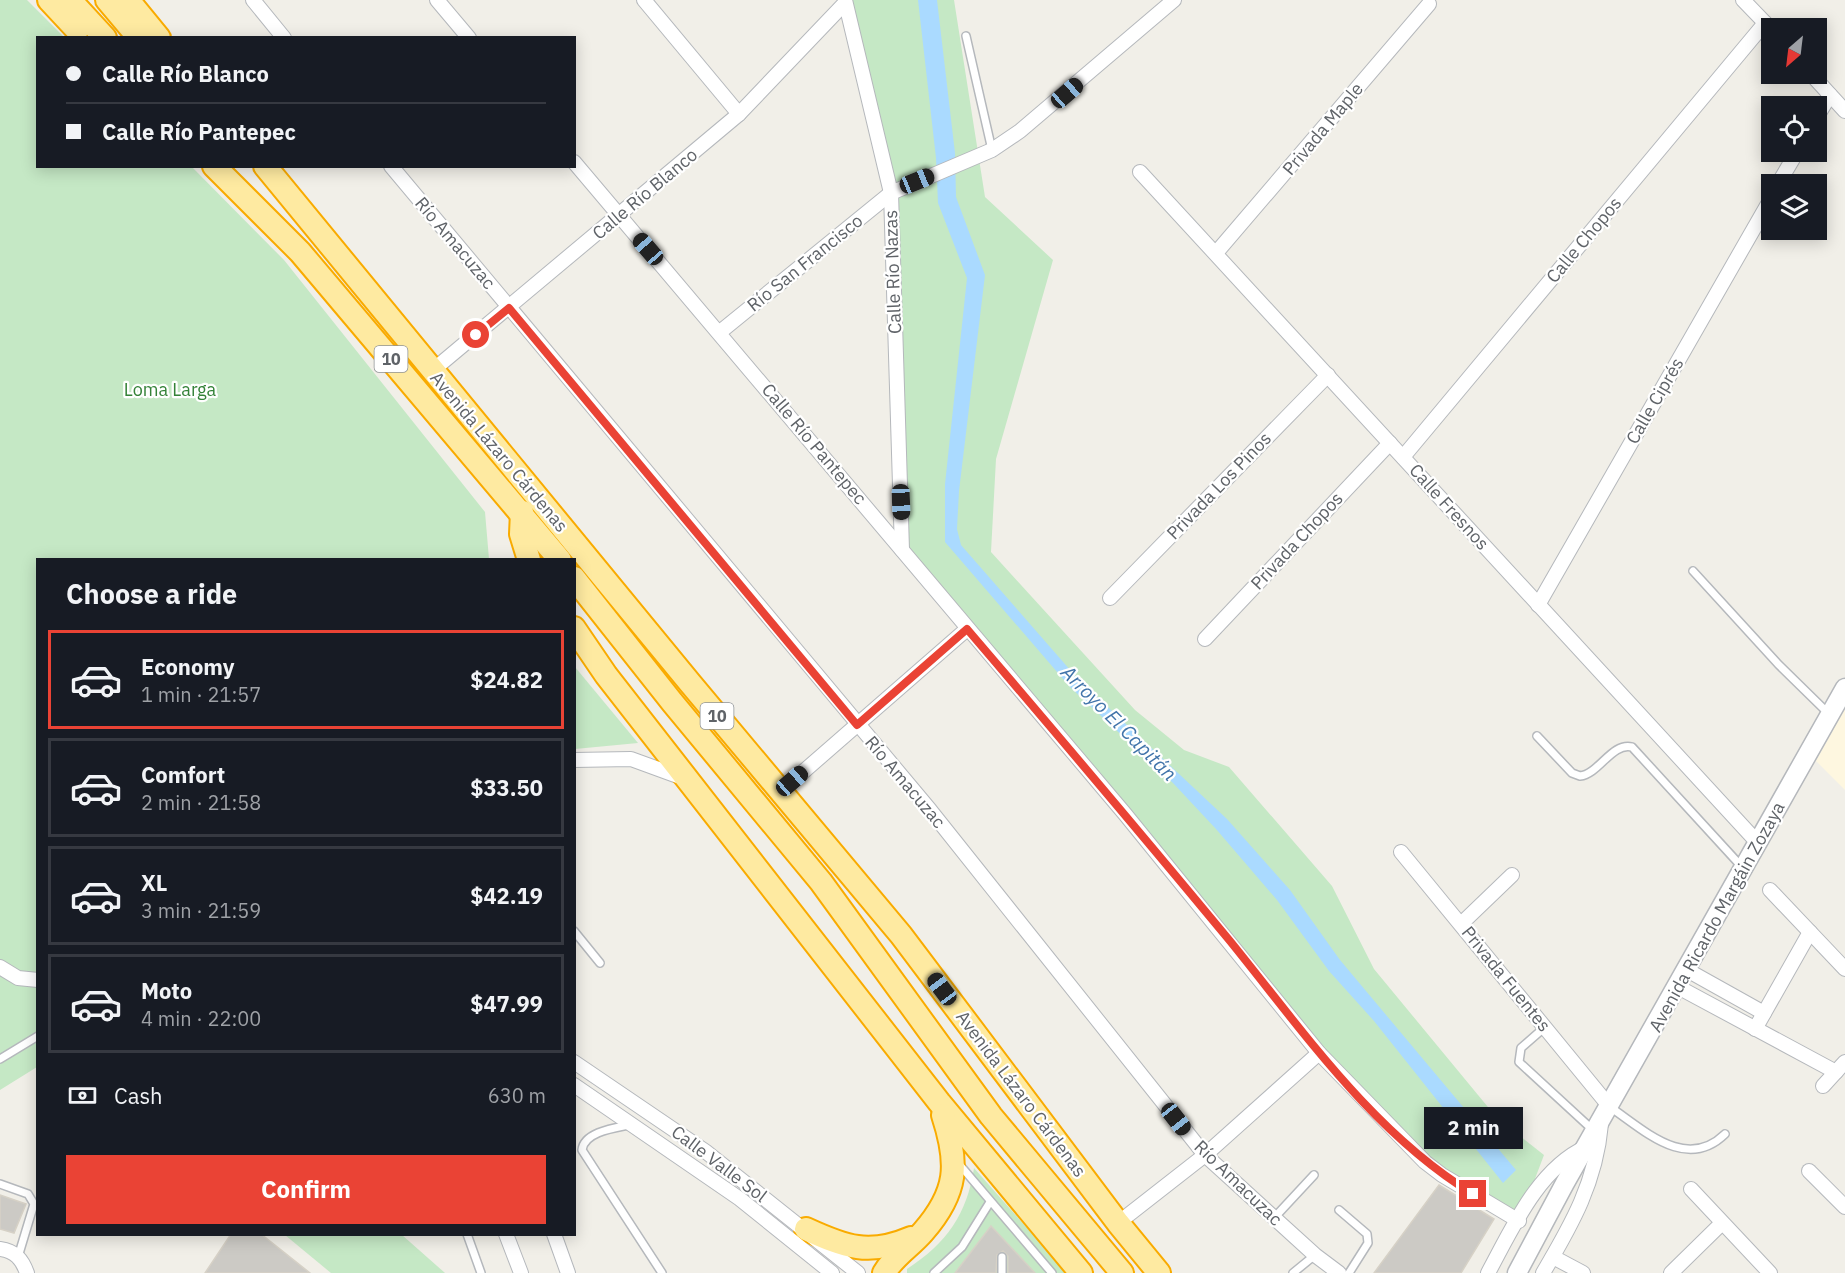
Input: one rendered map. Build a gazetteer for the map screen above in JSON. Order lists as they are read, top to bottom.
{
  "streets": {
    "highway": ["10", "Avenida Lázaro Cárdenas"],
    "street": [
      "Privada Maple",
      "Calle Río Blanco",
      "Calle Chopos",
      "Río Amacuzac",
      "Río San Francisco",
      "Calle Río Nazas",
      "Calle Ciprés",
      "Calle Río Pantepec",
      "Privada Los Pinos",
      "Calle Fresnos",
      "Privada Chopos",
      "Avenida Ricardo Margáin Zozaya",
      "Privada Fuentes",
      "Calle Valle Sol"
    ]
  },
  "crossings": [
    ["Privada Maple", "Calle Fresnos"],
    ["Calle Río Blanco", "Río Amacuzac"],
    ["Calle Río Blanco", "Calle Río Nazas"],
    ["Calle Río Blanco", "Calle Río Pantepec"],
    ["Calle Río Blanco", "Avenida Lázaro Cárdenas"],
    ["Calle Chopos", "Calle Fresnos"],
    ["Río San Francisco", "Calle Río Nazas"],
    ["Río San Francisco", "Calle Río Pantepec"],
    ["Calle Río Nazas", "Calle Río Pantepec"],
    ["Calle Ciprés", "Calle Fresnos"],
    ["Calle Río Pantepec", "Avenida Ricardo Margáin Zozaya"],
    ["Privada Los Pinos", "Calle Fresnos"],
    ["Calle Fresnos", "Privada Chopos"],
    ["Calle Fresnos", "Avenida Ricardo Margáin Zozaya"],
    ["Avenida Ricardo Margáin Zozaya", "Privada Fuentes"]
  ],
  "water": ["Arroyo El Capitán"],
  "parks": ["Loma Larga"],
  "north": "bottom left",
  "page": {
    "banner": ["Calle Río Blanco", "Calle Río Pantepec"],
    "heading": "Choose a ride",
    "list": [
      {
        "name": "Economy",
        "note": "1 min · 21:57",
        "value": "$24.82"
      },
      {
        "name": "Comfort",
        "note": "2 min · 21:58",
        "value": "$33.50"
      },
      {
        "name": "XL",
        "note": "3 min · 21:59",
        "value": "$42.19"
      },
      {
        "name": "Moto",
        "note": "4 min · 22:00",
        "value": "$47.99"
      }
    ],
    "pay": ["Cash", "630 m"],
    "bubble": "2 min",
    "buttons": "Confirm"
  }
}
